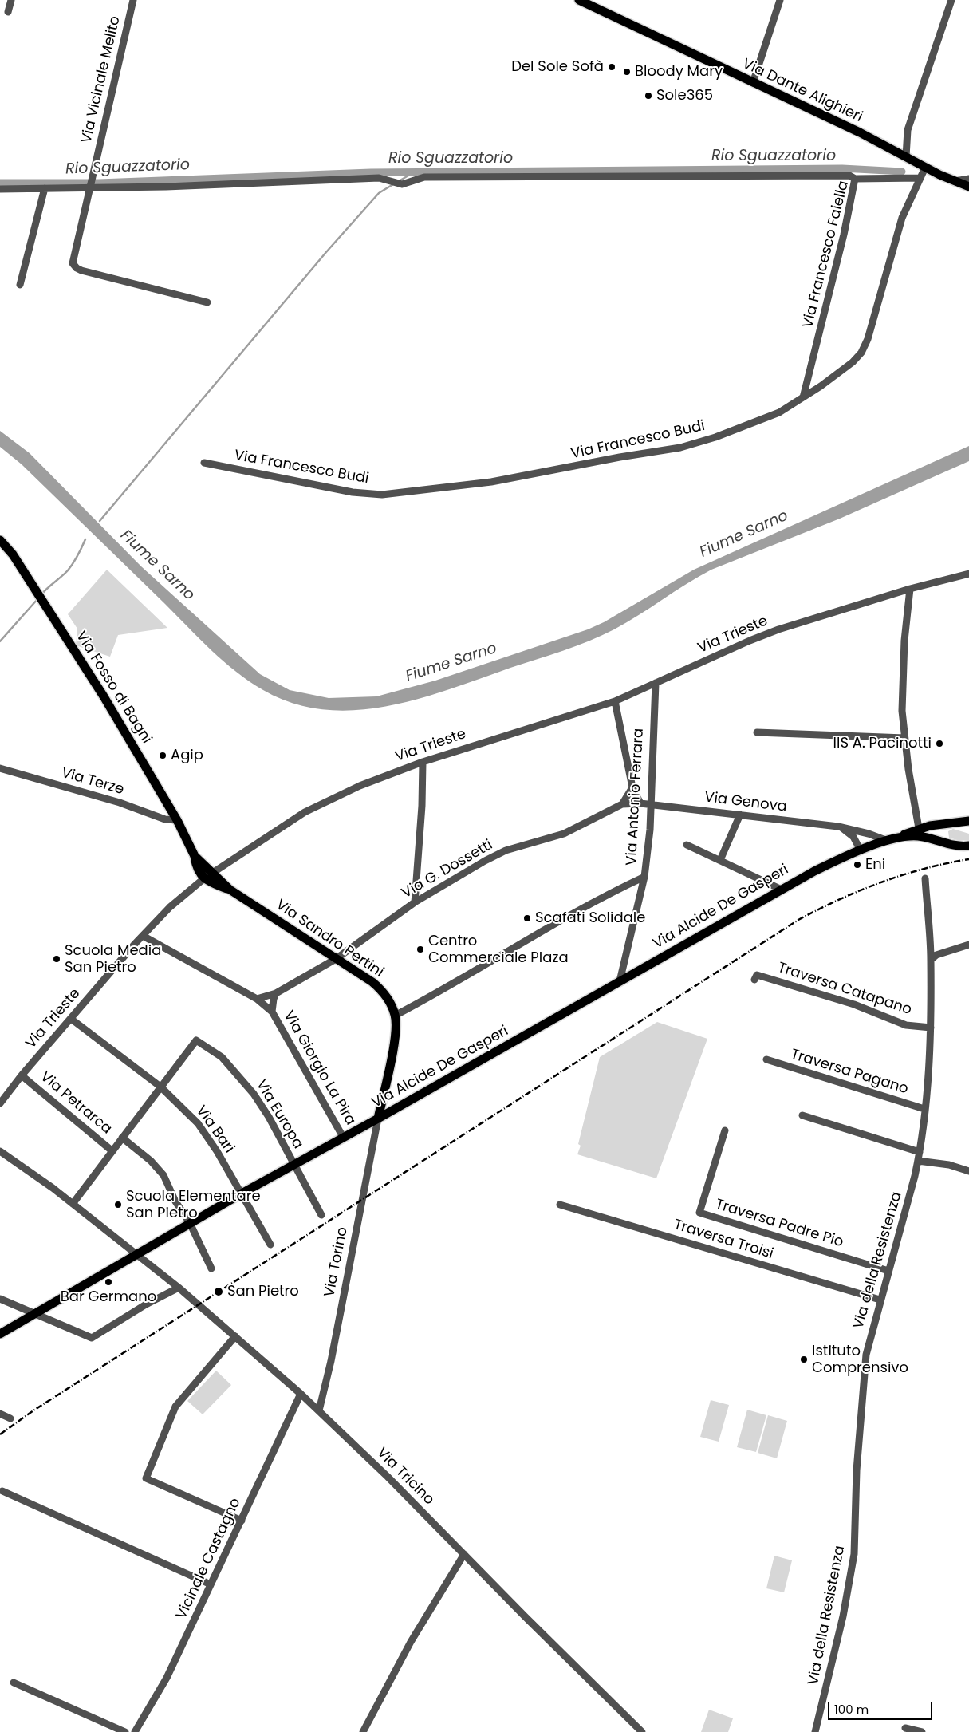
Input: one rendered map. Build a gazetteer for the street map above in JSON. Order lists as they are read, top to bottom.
{
  "streets": {
    "main road": [
      "Via Dante Alighieri",
      "Via Fosso di Bagni",
      "Via Alcide De Gasperi",
      "Via Sandro Pertini"
    ],
    "street": [
      "Via Vicinale Melito",
      "Via Francesco Faiella",
      "Via Francesco Budi",
      "Via Trieste",
      "Via Terze",
      "Via Antonio Ferrara",
      "Via Genova",
      "Via G. Dossetti",
      "Traversa Catapano",
      "Via Giorgio La Pira",
      "Traversa Pagano",
      "Via Petrarca",
      "Via Europa",
      "Via Bari",
      "Traversa Padre Pio",
      "Traversa Troisi",
      "Via della Resistenza",
      "Via Torino",
      "Via Tricino",
      "Vicinale Castagno"
    ]
  },
  "crossings": [
    ["Via Dante Alighieri", "Via Francesco Budi"],
    ["Via Francesco Faiella", "Via Francesco Budi"],
    ["Via Trieste", "Via Fosso di Bagni"],
    ["Via Trieste", "Via Antonio Ferrara"],
    ["Via Trieste", "Via Sandro Pertini"],
    ["Via Trieste", "Via Giorgio La Pira"],
    ["Via Trieste", "Via Petrarca"],
    ["Via Trieste", "Via Bari"],
    ["Via Fosso di Bagni", "Via Terze"],
    ["Via Fosso di Bagni", "Via Sandro Pertini"],
    ["Via Antonio Ferrara", "Via Genova"],
    ["Via Antonio Ferrara", "Via G. Dossetti"],
    ["Via Antonio Ferrara", "Via Alcide De Gasperi"],
    ["Via Genova", "Via G. Dossetti"],
    ["Via Genova", "Via Alcide De Gasperi"],
    ["Via G. Dossetti", "Via Sandro Pertini"],
    ["Via G. Dossetti", "Via Giorgio La Pira"],
    ["Via Alcide De Gasperi", "Via Sandro Pertini"],
    ["Via Alcide De Gasperi", "Via Giorgio La Pira"],
    ["Via Alcide De Gasperi", "Via Europa"],
    ["Via Alcide De Gasperi", "Via Bari"],
    ["Via Alcide De Gasperi", "Via Torino"],
    ["Via Alcide De Gasperi", "Via Tricino"],
    ["Via Sandro Pertini", "Via Torino"],
    ["Traversa Catapano", "Via della Resistenza"],
    ["Traversa Pagano", "Via della Resistenza"],
    ["Via Europa", "Via Bari"],
    ["Traversa Padre Pio", "Via della Resistenza"],
    ["Traversa Troisi", "Via della Resistenza"],
    ["Via Torino", "Via Tricino"],
    ["Via Tricino", "Vicinale Castagno"]
  ],
  "water": ["Rio Sguazzatorio", "Fiume Sarno"],
  "places": [
    "Del Sole Sofà",
    "Bloody Mary",
    "Sole365",
    "IIS A. Pacinotti",
    "Agip",
    "Eni",
    "Scafati Solidale",
    "Centro Commerciale Plaza",
    "Scuola Media San Pietro",
    "Scuola Elementare San Pietro",
    "Bar Germano",
    "San Pietro",
    "Istituto Comprensivo"
  ],
  "scale_bar": "100 m"
}
